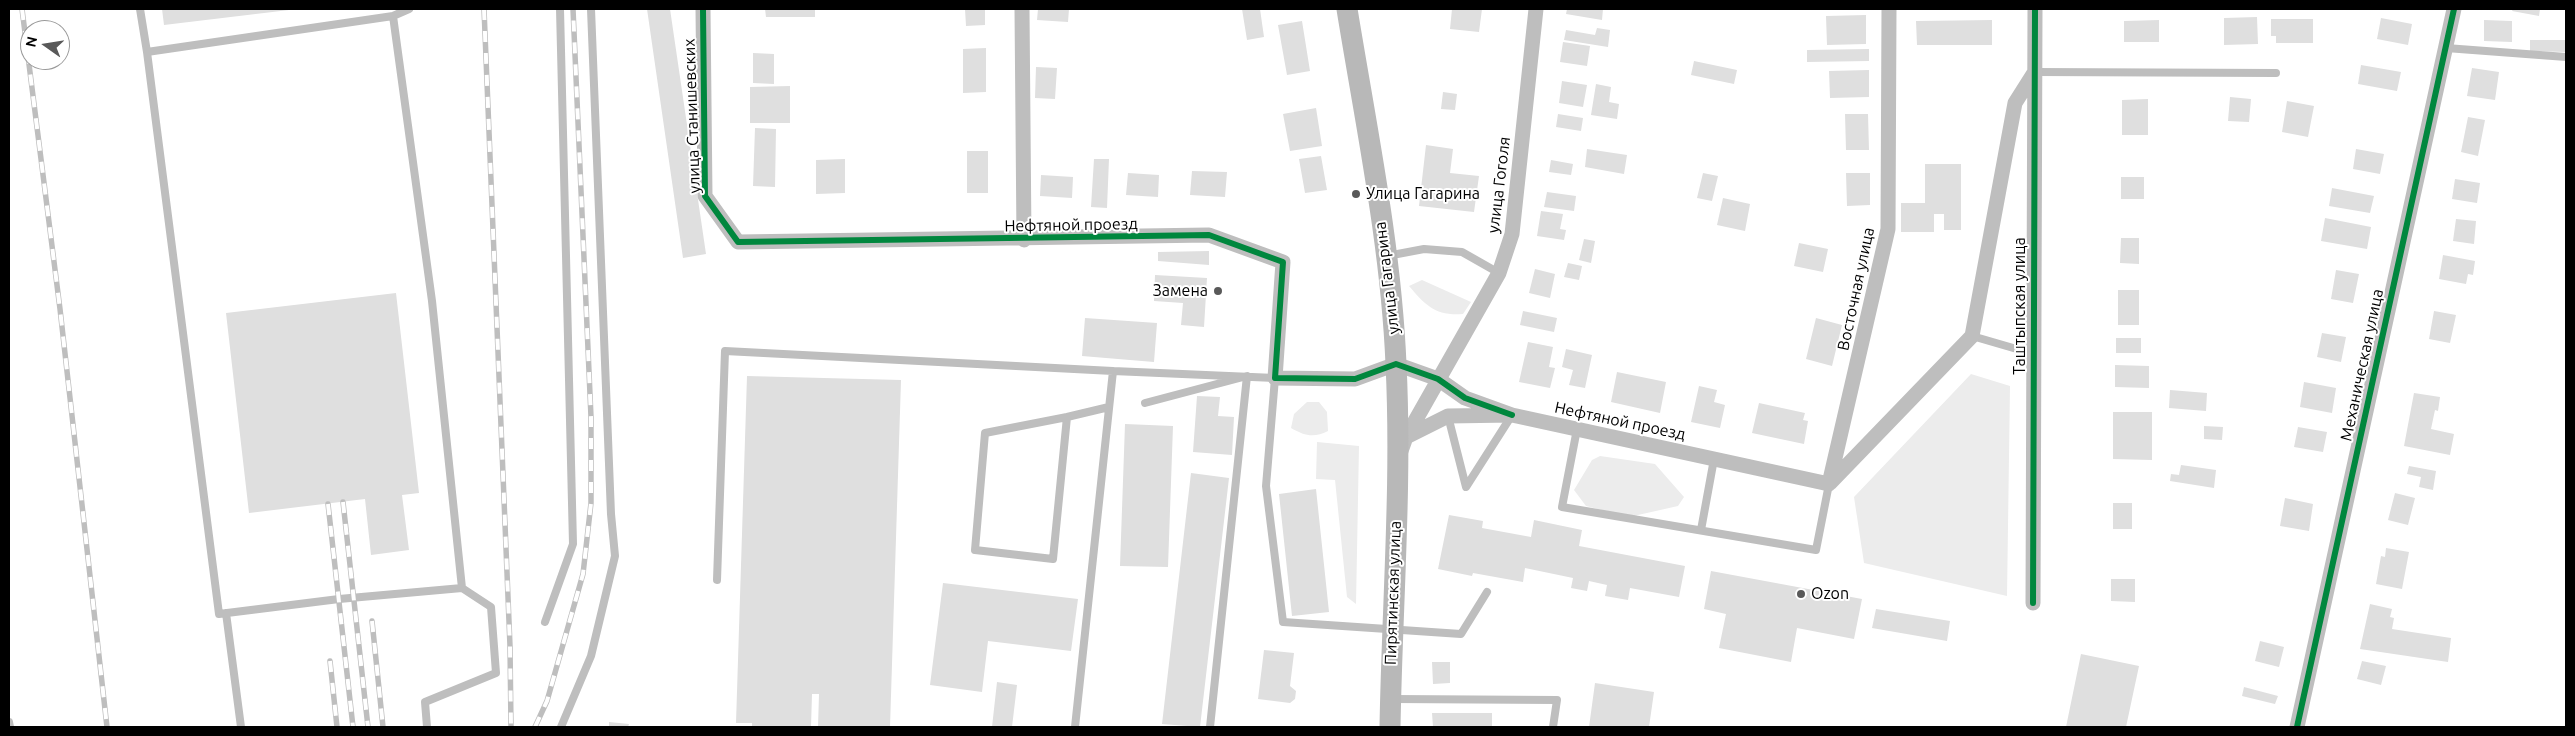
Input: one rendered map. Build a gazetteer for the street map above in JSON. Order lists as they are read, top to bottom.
{
  "streets": {
    "street": [
      "улица Станишевских",
      "улица Гоголя",
      "Нефтяной проезд",
      "улица Гагарина",
      "Восточная улица",
      "Таштыпская улица",
      "Механическая улица",
      "Пирятинская улица"
    ]
  },
  "crossings": [
    ["улица Станишевских", "Нефтяной проезд"],
    ["улица Гоголя", "Нефтяной проезд"],
    ["улица Гоголя", "улица Гагарина"],
    ["улица Гоголя", "Пирятинская улица"],
    ["Нефтяной проезд", "Восточная улица"],
    ["улица Гагарина", "Пирятинская улица"]
  ],
  "places": ["Улица Гагарина", "Замена", "Ozon"],
  "north": "left"
}
